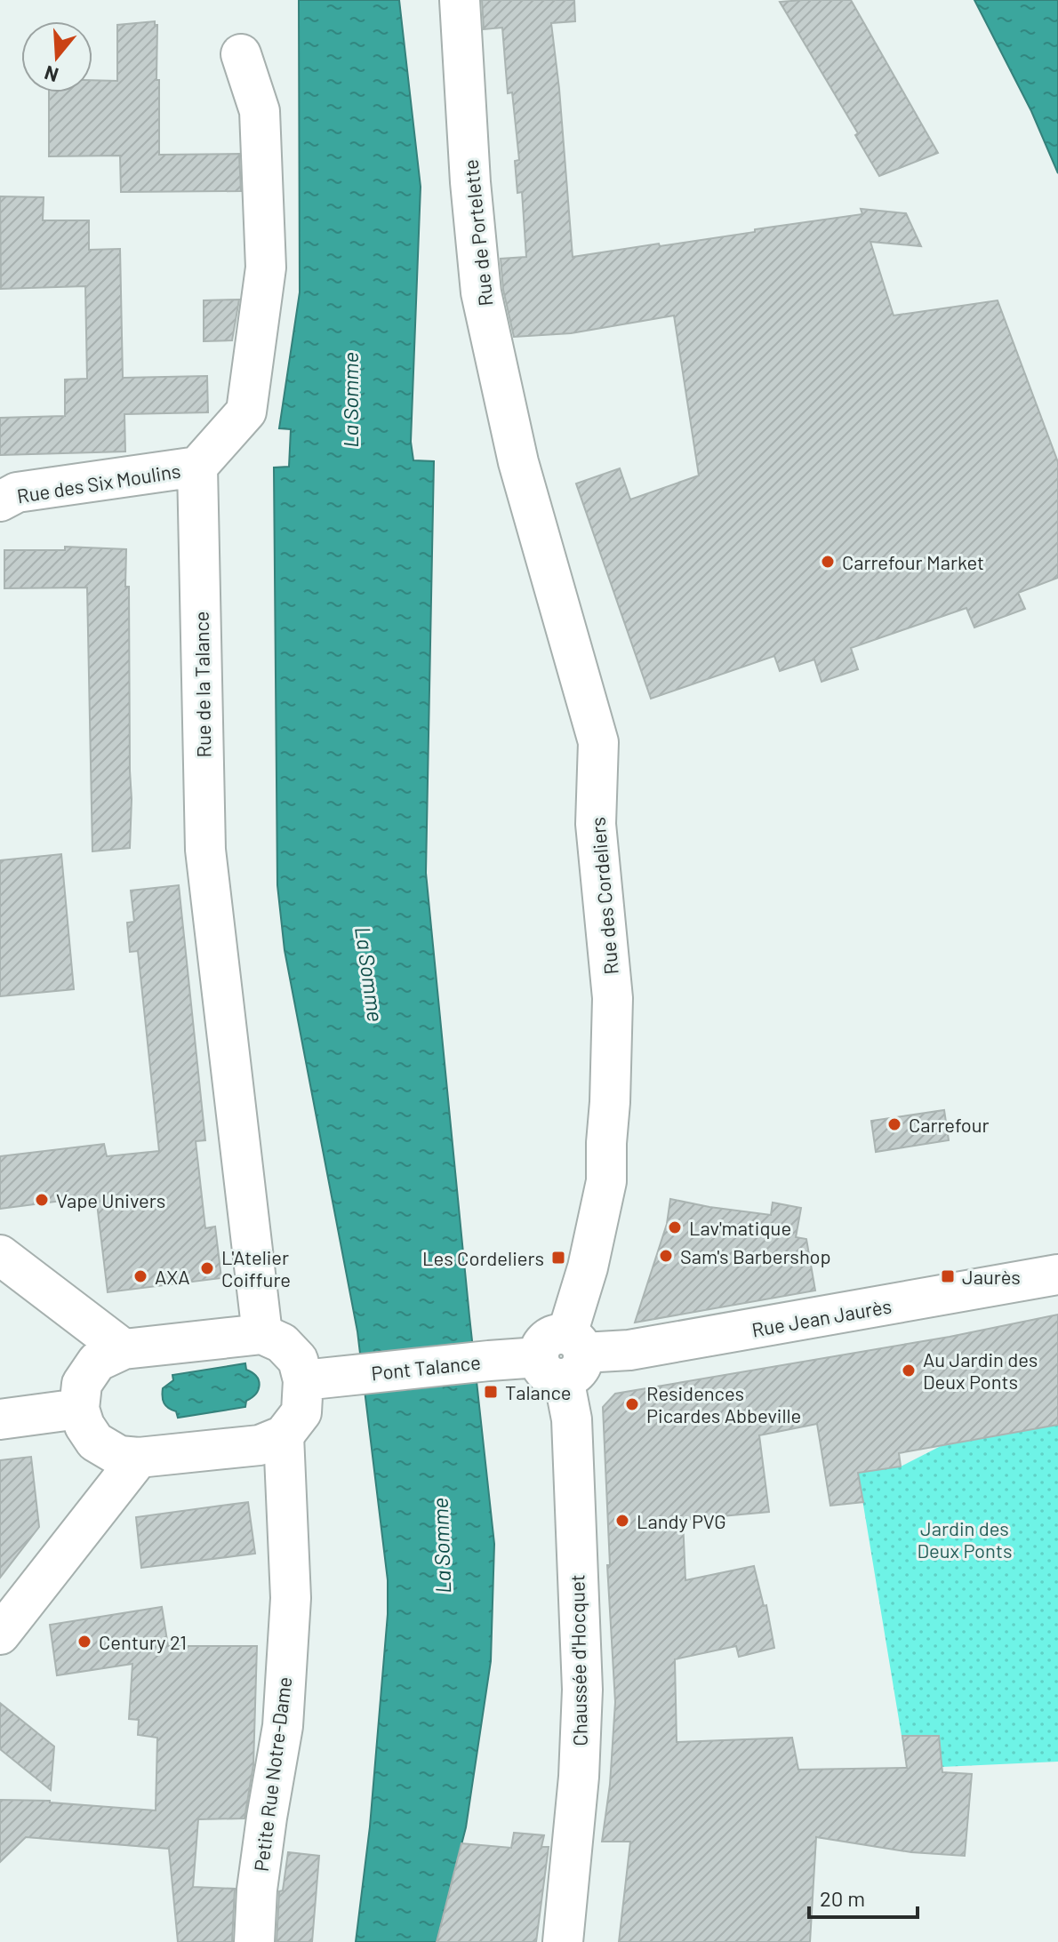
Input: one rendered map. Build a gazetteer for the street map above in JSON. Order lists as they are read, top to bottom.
{
  "streets": {
    "street": [
      "Rue de Portelette",
      "Rue des Six Moulins",
      "Rue de la Talance",
      "Rue des Cordeliers",
      "Rue Jean Jaurès",
      "Pont Talance",
      "Chaussée d'Hocquet",
      "Petite Rue Notre-Dame"
    ]
  },
  "crossings": [
    ["Rue de Portelette", "Rue des Cordeliers"],
    ["Rue des Six Moulins", "Rue de la Talance"],
    ["Rue des Cordeliers", "Rue Jean Jaurès"],
    ["Rue des Cordeliers", "Pont Talance"],
    ["Rue des Cordeliers", "Chaussée d'Hocquet"],
    ["Rue Jean Jaurès", "Pont Talance"],
    ["Rue Jean Jaurès", "Chaussée d'Hocquet"],
    ["Pont Talance", "Chaussée d'Hocquet"]
  ],
  "water": ["La Somme"],
  "parks": ["Jardin des Deux Ponts"],
  "places": {
    "other": [
      "Carrefour Market",
      "Carrefour",
      "Vape Univers",
      "Lav'matique",
      "Sam's Barbershop",
      "L'Atelier Coiffure",
      "AXA",
      "Au Jardin des Deux Ponts",
      "Residences Picardes Abbeville",
      "Landy PVG",
      "Century 21"
    ],
    "transit": ["Les Cordeliers", "Jaurès", "Talance"]
  },
  "scale_bar": "20 m",
  "north": "bottom"
}
